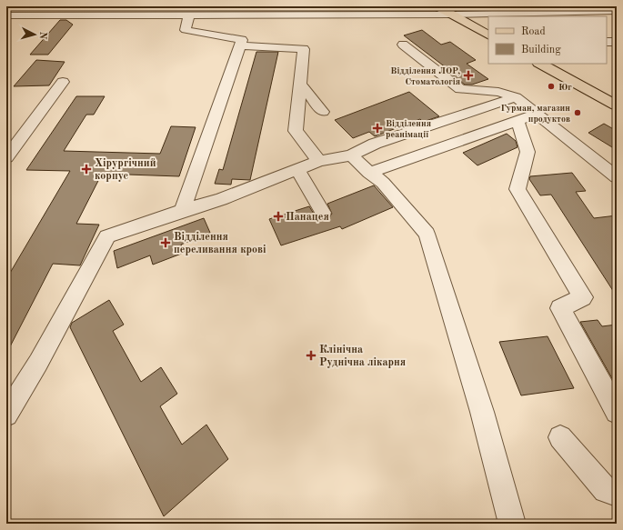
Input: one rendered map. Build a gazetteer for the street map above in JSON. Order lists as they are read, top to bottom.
{
  "places": {
    "health": [
      "Відділення ЛОР, Стоматологія",
      "Відділення реанімації",
      "Хірургічний корпус",
      "Панацея",
      "Відділення переливання крові",
      "Клінічна Руднічна лікарня"
    ],
    "other": ["Юг", "Гурман, магазин продуктов"]
  },
  "legend": ["Road", "Building"],
  "north": "right"
}
